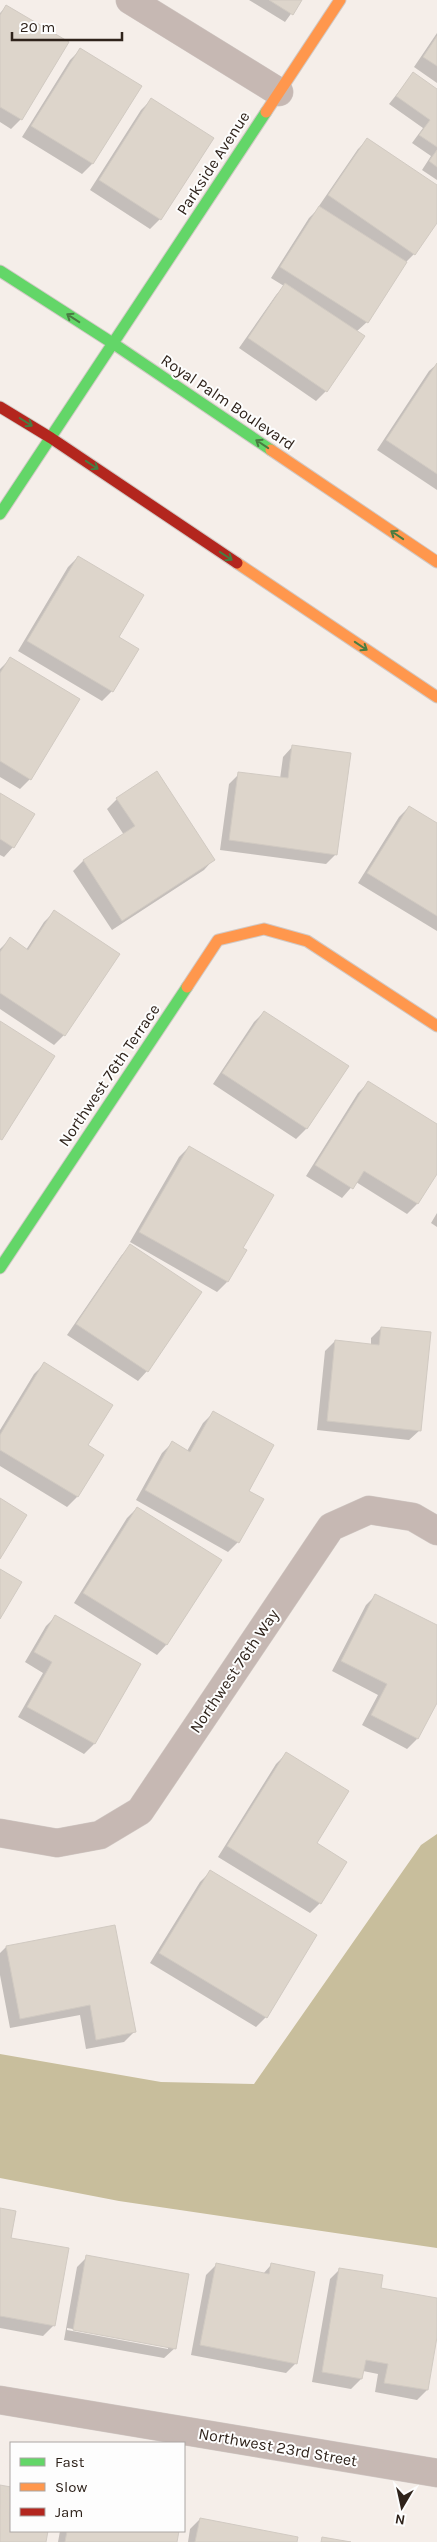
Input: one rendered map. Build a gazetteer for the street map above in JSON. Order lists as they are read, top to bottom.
{
  "streets": {
    "street": [
      "Parkside Avenue",
      "Royal Palm Boulevard",
      "Northwest 76th Terrace",
      "Northwest 76th Way",
      "Northwest 23rd Street"
    ]
  },
  "crossings": [
    ["Parkside Avenue", "Royal Palm Boulevard"]
  ],
  "one_way": ["Royal Palm Boulevard"],
  "legend": ["Fast", "Slow", "Jam"],
  "scale_bar": "20 m",
  "north": "bottom"
}
